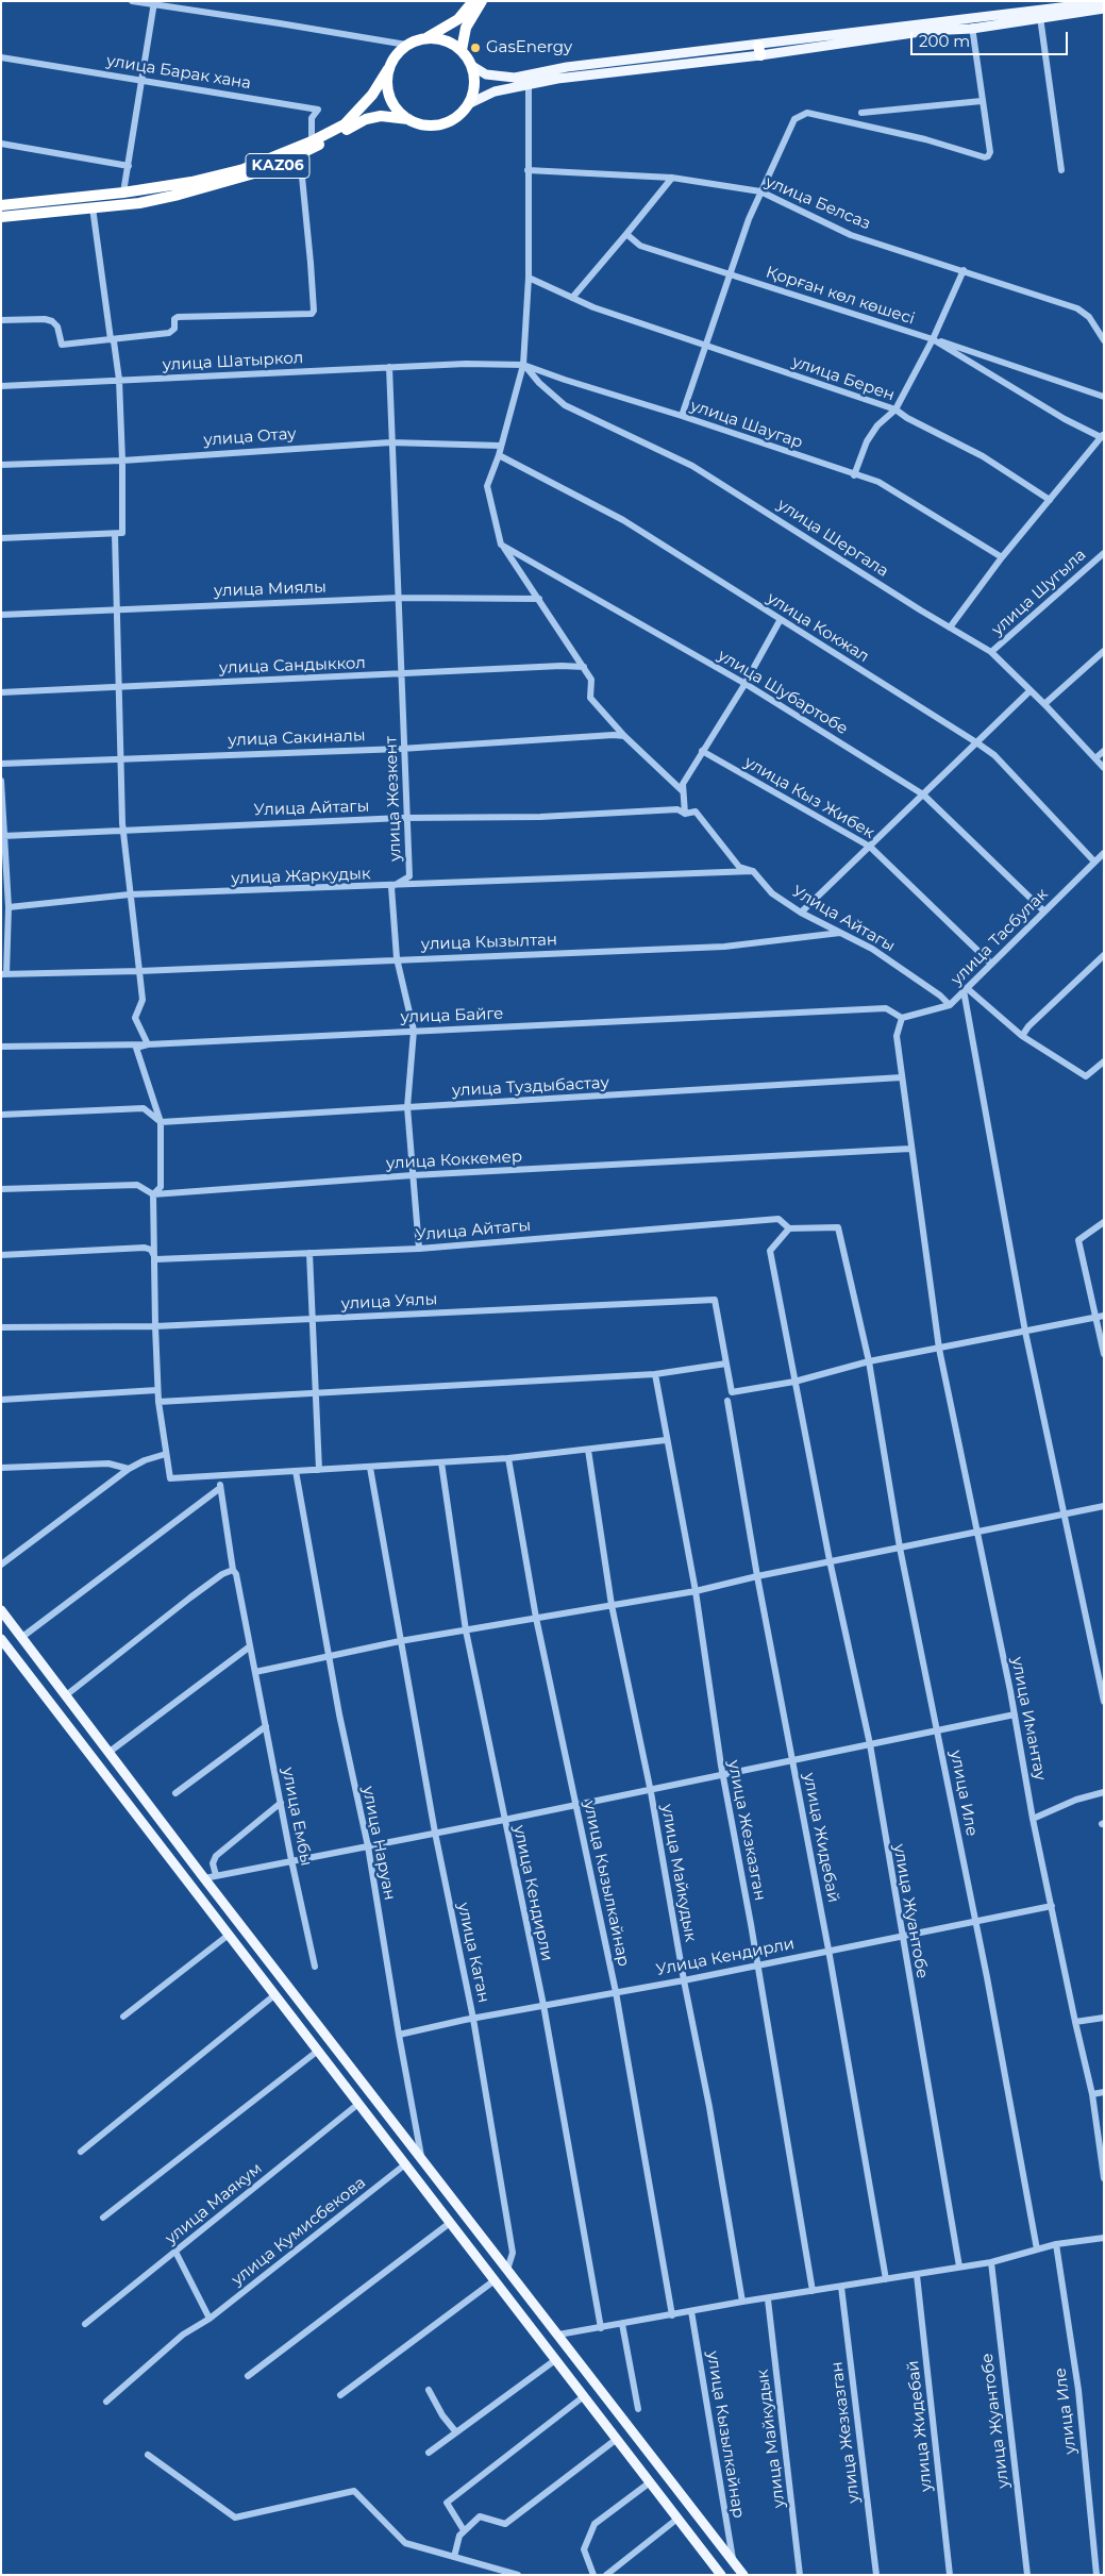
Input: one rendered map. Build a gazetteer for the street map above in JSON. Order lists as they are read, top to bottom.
{
  "streets": {
    "highway": ["KАZ06"],
    "street": [
      "улица Барак хана",
      "улица Белсаз",
      "Қорған көл көшесі",
      "улица Шатыркол",
      "улица Берен",
      "улица Шаугар",
      "улица Отау",
      "улица Шергала",
      "улица Миялы",
      "улица Шугыла",
      "улица Кокжал",
      "улица Сандыккол",
      "улица Шубартобе",
      "улица Сакиналы",
      "улица Кыз Жибек",
      "улица Жезкент",
      "Улица Айтагы",
      "улица Жаркудык",
      "улица Тасбулак",
      "улица Кызылтан",
      "улица Байге",
      "улица Туздыбастау",
      "улица Коккемер",
      "улица Уялы",
      "улица Имантау",
      "улица Иле",
      "улица Ембы",
      "улица Жезказган",
      "улица Жидебай",
      "улица Наруан",
      "улица Майкудык",
      "улица Кызылкайнар",
      "улица Кендирли",
      "улица Жуантобе",
      "улица Каган",
      "Улица Кендирли",
      "улица Маякум",
      "улица Кумисбекова"
    ]
  },
  "crossings": [
    ["улица Барак хана", "KАZ06"],
    ["улица Шатыркол", "улица Шаугар"],
    ["улица Шатыркол", "улица Жезкент"],
    ["улица Шаугар", "улица Шергала"],
    ["улица Отау", "улица Жезкент"],
    ["улица Шергала", "улица Шугыла"],
    ["улица Миялы", "улица Жезкент"],
    ["улица Кокжал", "улица Тасбулак"],
    ["улица Сандыккол", "улица Жезкент"],
    ["улица Шубартобе", "улица Тасбулак"],
    ["улица Сакиналы", "улица Жезкент"],
    ["улица Кыз Жибек", "улица Тасбулак"],
    ["улица Жезкент", "Улица Айтагы"],
    ["улица Жезкент", "улица Жаркудык"],
    ["Улица Айтагы", "улица Жаркудык"],
    ["Улица Айтагы", "улица Тасбулак"],
    ["Улица Айтагы", "улица Кызылтан"],
    ["Улица Айтагы", "улица Иле"],
    ["улица Тасбулак", "улица Байге"],
    ["улица Тасбулак", "улица Имантау"],
    ["улица Байге", "улица Имантау"],
    ["улица Туздыбастау", "улица Имантау"],
    ["улица Коккемер", "улица Имантау"],
    ["улица Имантау", "Улица Кендирли"],
    ["улица Иле", "Улица Кендирли"],
    ["улица Жезказган", "Улица Кендирли"],
    ["улица Жидебай", "Улица Кендирли"],
    ["улица Наруан", "Улица Кендирли"],
    ["улица Майкудык", "Улица Кендирли"],
    ["улица Кызылкайнар", "Улица Кендирли"],
    ["улица Кендирли", "Улица Кендирли"],
    ["улица Жуантобе", "Улица Кендирли"],
    ["улица Каган", "Улица Кендирли"]
  ],
  "places": ["GasEnergy"],
  "scale_bar": "200 m"
}
